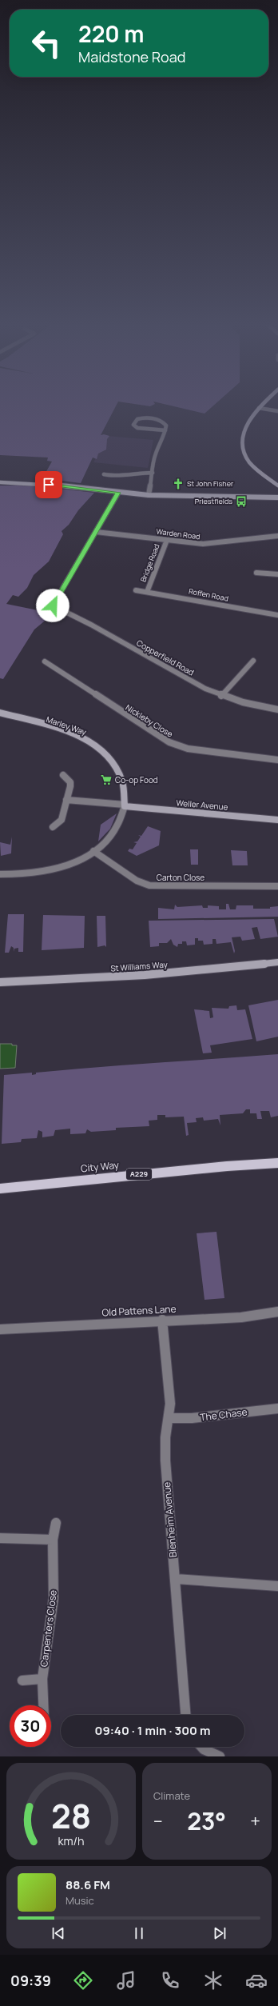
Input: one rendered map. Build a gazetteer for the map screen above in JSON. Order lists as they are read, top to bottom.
{
  "streets": {
    "main road": ["City Way", "A229"],
    "street": [
      "Warden Road",
      "Bridge Road",
      "Roffen Road",
      "Copperfield Road",
      "Nickleby Close",
      "Marley Way",
      "Weller Avenue",
      "Carton Close",
      "St Williams Way",
      "Old Pattens Lane",
      "The Chase",
      "Blenheim Avenue",
      "Carpenters Close"
    ]
  },
  "crossings": [
    ["Warden Road", "Bridge Road"],
    ["Warden Road", "Copperfield Road"],
    ["Bridge Road", "Roffen Road"],
    ["Marley Way", "Weller Avenue"],
    ["Old Pattens Lane", "Blenheim Avenue"],
    ["The Chase", "Blenheim Avenue"]
  ],
  "places": {
    "church": ["St John Fisher"],
    "bus stop": ["Priestfields"],
    "supermarket": ["Co-op Food"]
  },
  "page": {
    "turn": ["220 m", "Maidstone Road"],
    "limit": "30",
    "trip": "09:40 · 1 min · 300 m",
    "tile": "Climate",
    "heat": ["−", "23°", "+"],
    "song": ["88.6 FM", "Music"],
    "tabs": "09:39",
    "gauge": ["28", "km/h"]
  }
}
